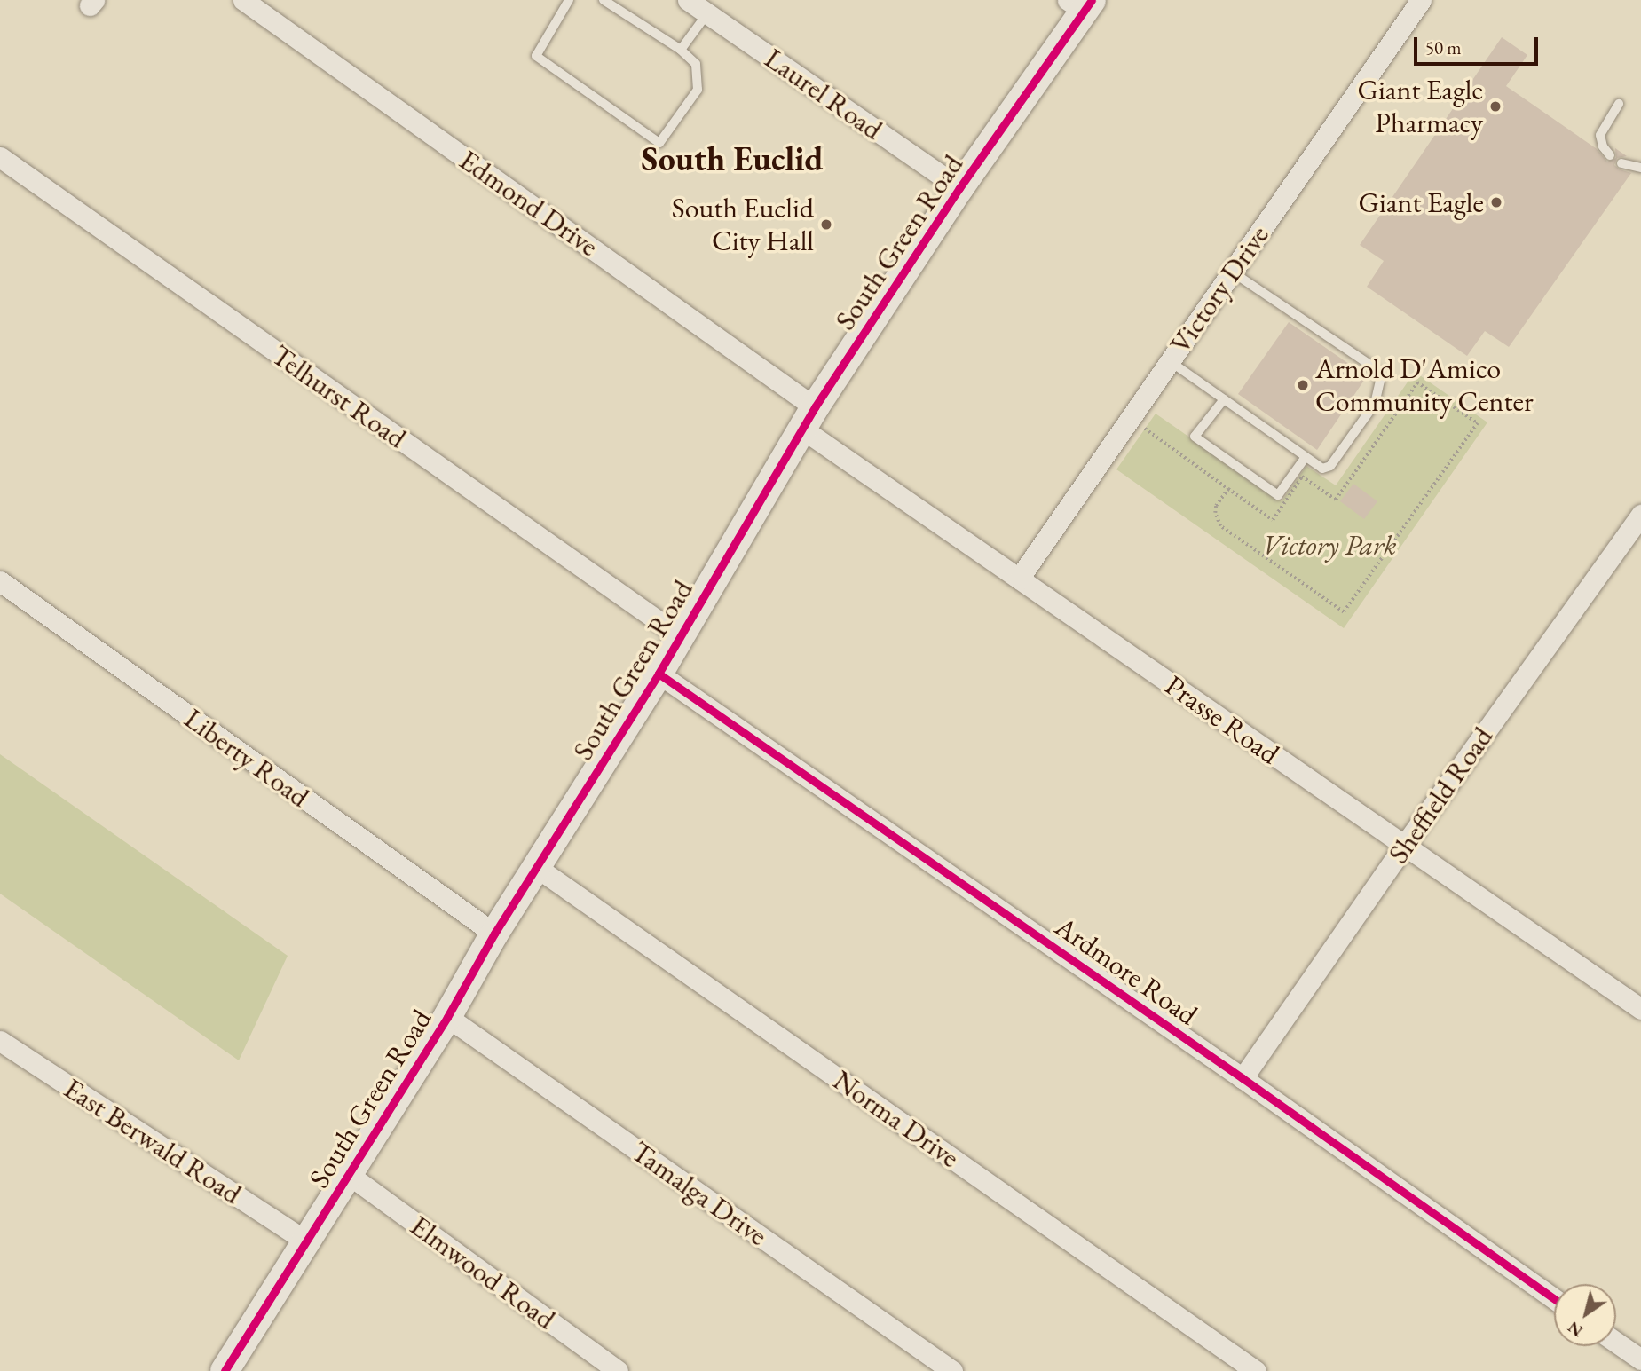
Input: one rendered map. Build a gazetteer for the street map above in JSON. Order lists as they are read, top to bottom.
{
  "streets": {
    "main road": ["South Green Road"],
    "street": [
      "Laurel Road",
      "Edmond Drive",
      "Victory Drive",
      "Telhurst Road",
      "Prasse Road",
      "Liberty Road",
      "Sheffield Road",
      "Ardmore Road",
      "Norma Drive",
      "East Berwald Road",
      "Tamalga Drive",
      "Elmwood Road"
    ]
  },
  "crossings": [
    ["Laurel Road", "South Green Road"],
    ["Edmond Drive", "South Green Road"],
    ["Edmond Drive", "Prasse Road"],
    ["South Green Road", "Telhurst Road"],
    ["South Green Road", "Prasse Road"],
    ["South Green Road", "Liberty Road"],
    ["South Green Road", "Ardmore Road"],
    ["South Green Road", "Norma Drive"],
    ["South Green Road", "East Berwald Road"],
    ["South Green Road", "Tamalga Drive"],
    ["South Green Road", "Elmwood Road"],
    ["Victory Drive", "Prasse Road"],
    ["Prasse Road", "Sheffield Road"],
    ["Sheffield Road", "Ardmore Road"]
  ],
  "districts": ["South Euclid"],
  "parks": ["Victory Park"],
  "places": [
    "Giant Eagle Pharmacy",
    "Giant Eagle",
    "South Euclid City Hall",
    "Arnold D'Amico Community Center"
  ],
  "scale_bar": "50 m",
  "north": "bottom left"
}
